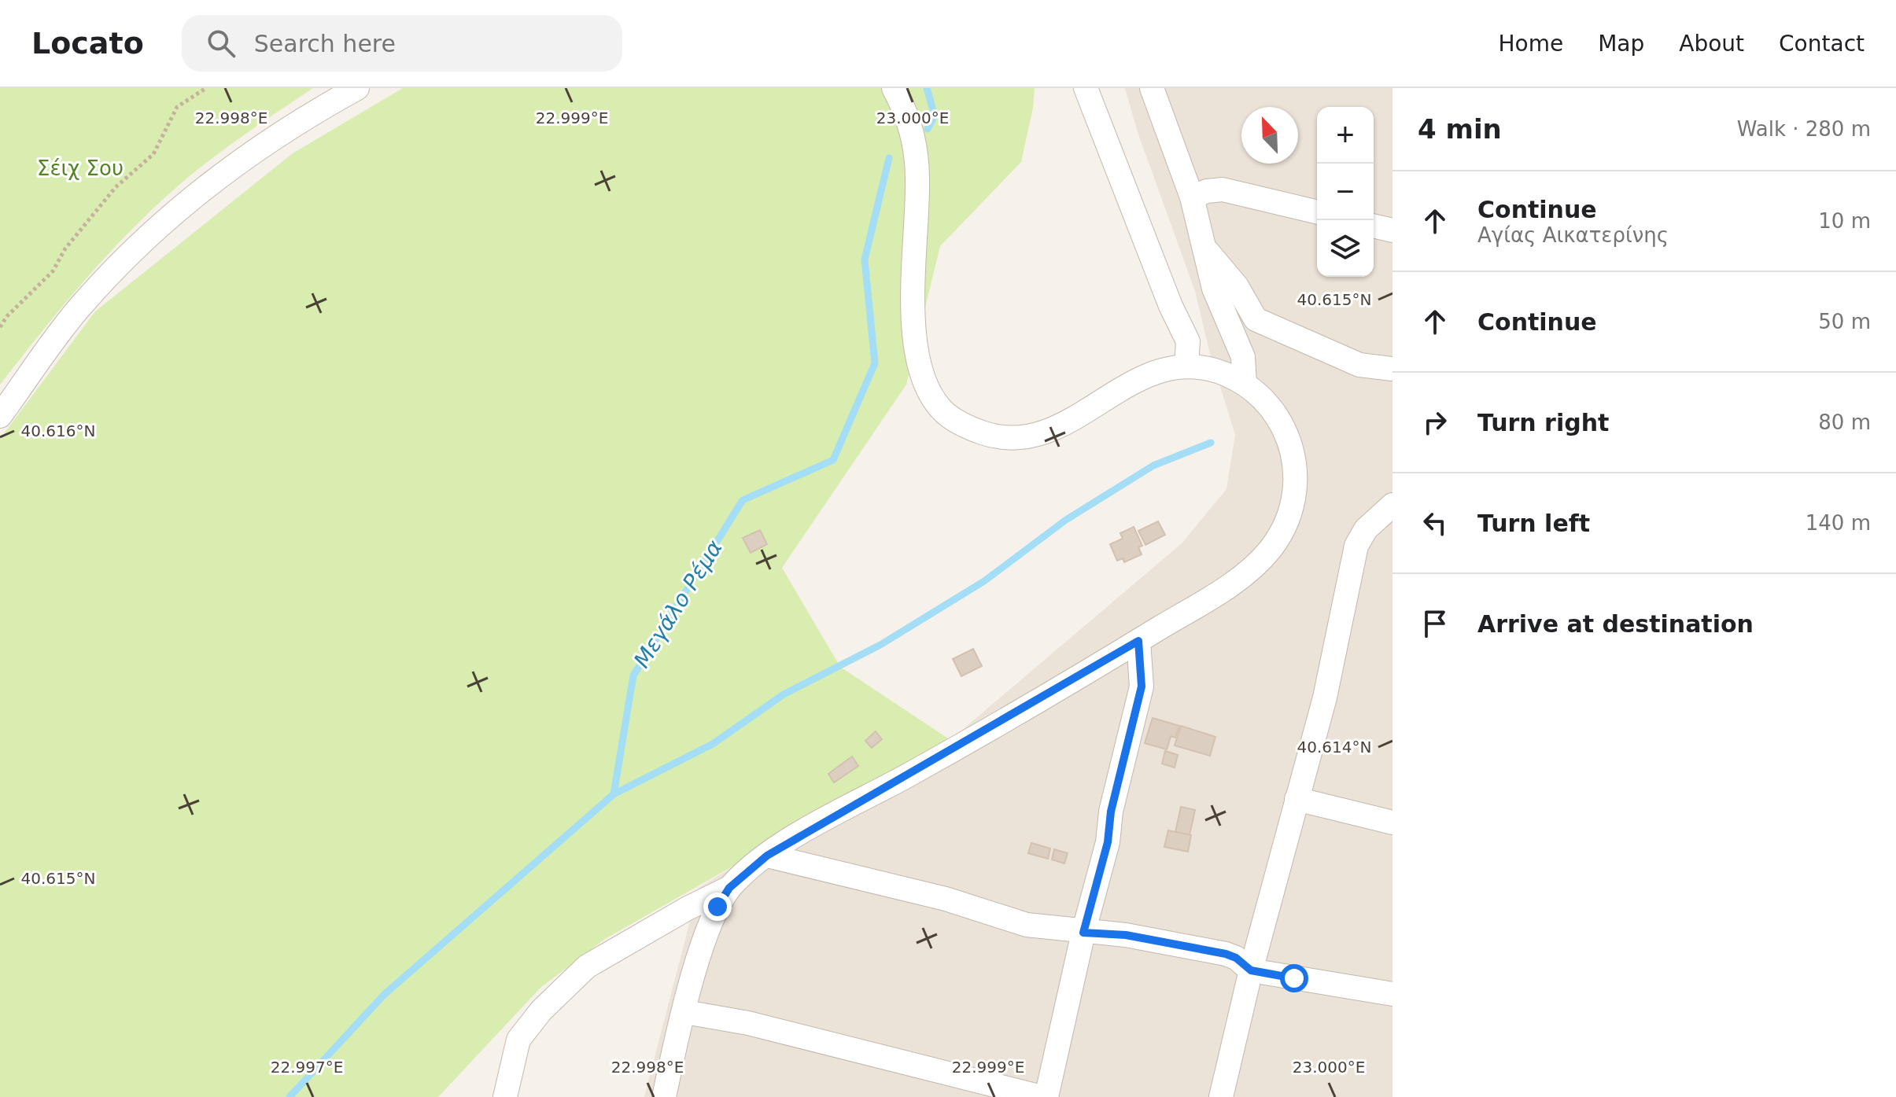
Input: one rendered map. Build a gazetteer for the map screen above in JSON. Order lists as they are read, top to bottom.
{
  "water": ["Μεγάλο Ρέμα"],
  "parks": ["Σέιχ Σου"],
  "north": "top left",
  "page": {
    "header": "Locato",
    "search": "Search here",
    "nav": [
      "Home",
      "Map",
      "About",
      "Contact"
    ],
    "heading": ["4 min", "Walk · 280 m"],
    "map_buttons": ["+", "−"],
    "list": [
      ["Continue", "Αγίας Αικατερίνης", "10 m"],
      ["Continue", "50 m"],
      ["Turn right", "80 m"],
      ["Turn left", "140 m"],
      "Arrive at destination"
    ]
  },
  "coordinates": [
    "22.998°E",
    "22.999°E",
    "23.000°E",
    "40.615°N",
    "40.616°N",
    "40.614°N",
    "22.997°E"
  ]
}
